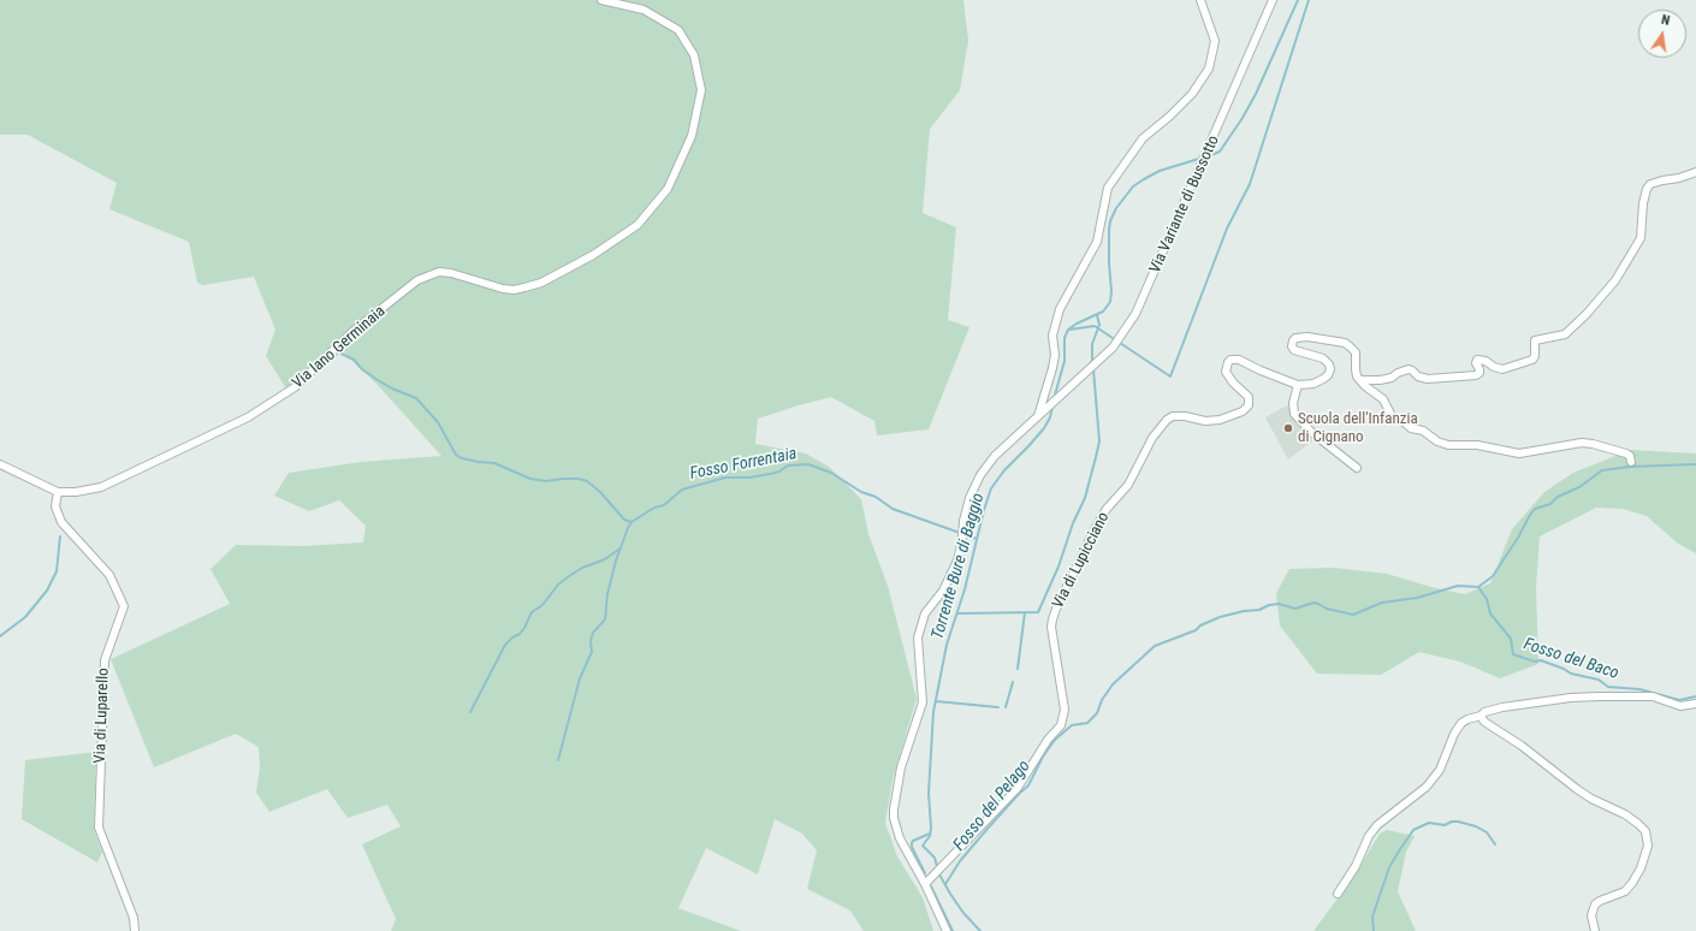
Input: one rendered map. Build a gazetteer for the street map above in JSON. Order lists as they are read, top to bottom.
{
  "streets": {
    "street": [
      "Via Variante di Bussotto",
      "Via Iano Germinaia",
      "Via di Lupicciano",
      "Via di Luparello"
    ]
  },
  "crossings": [
    ["Via Variante di Bussotto", "Via di Lupicciano"],
    ["Via Iano Germinaia", "Via di Luparello"]
  ],
  "water": [
    "Fosso Forrentaia",
    "Torrente Bure di Baggio",
    "Fosso del Baco",
    "Fosso del Pelago"
  ],
  "places": ["Scuola dell'Infanzia di Cignano"],
  "north": "top"
}
